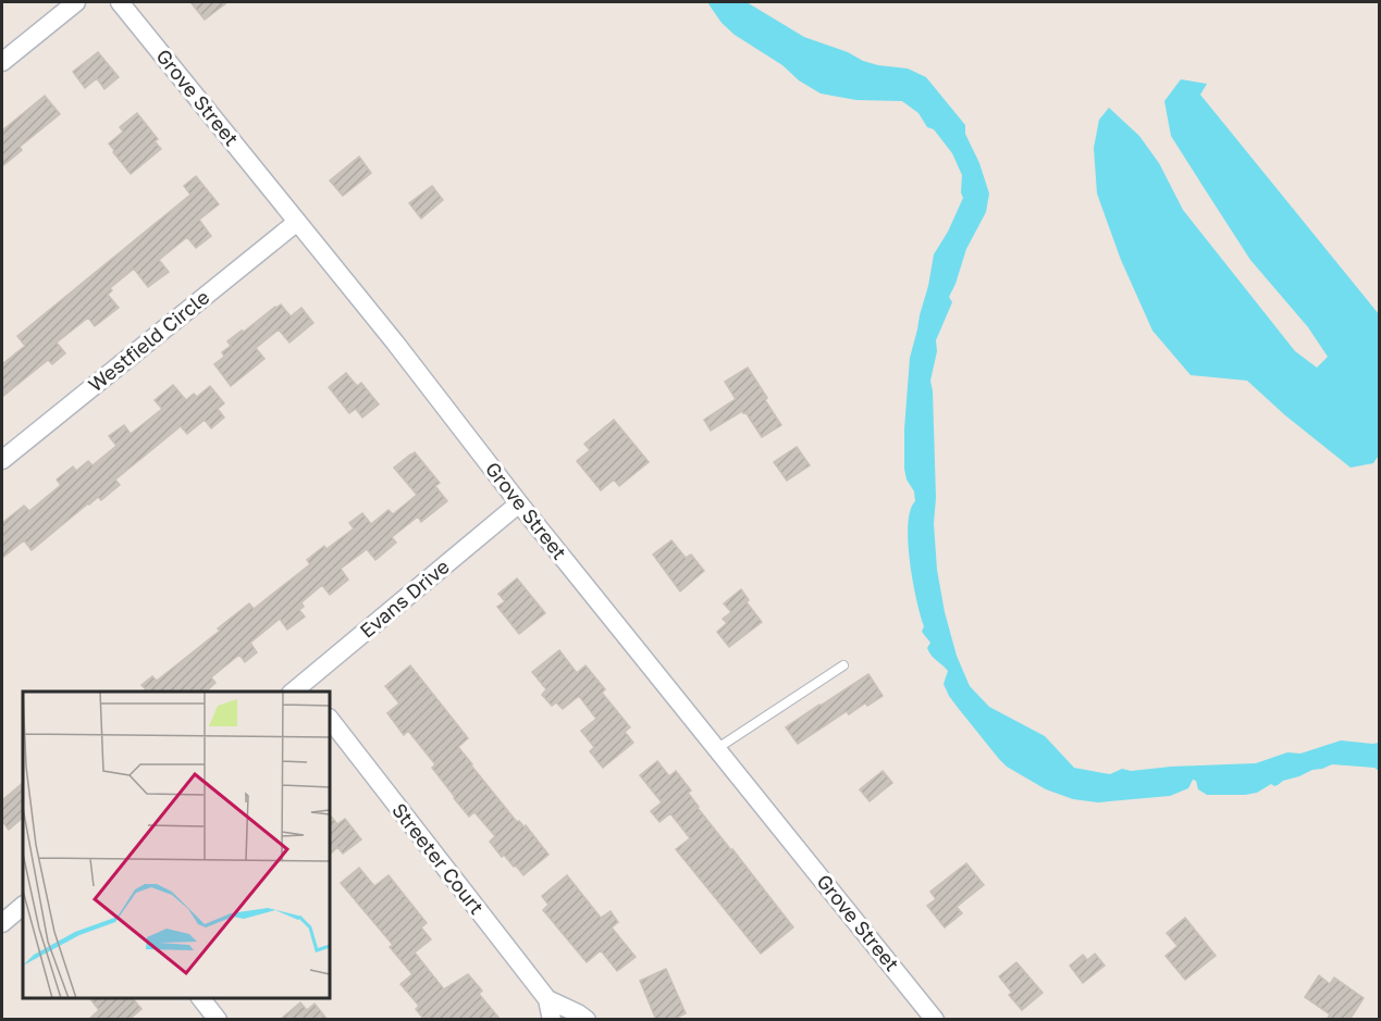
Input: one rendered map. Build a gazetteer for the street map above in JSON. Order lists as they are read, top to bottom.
{
  "streets": {
    "street": [
      "Grove Street",
      "Westfield Circle",
      "Evans Drive",
      "Streeter Court"
    ]
  },
  "crossings": [
    ["Grove Street", "Westfield Circle"],
    ["Grove Street", "Evans Drive"]
  ]
}
